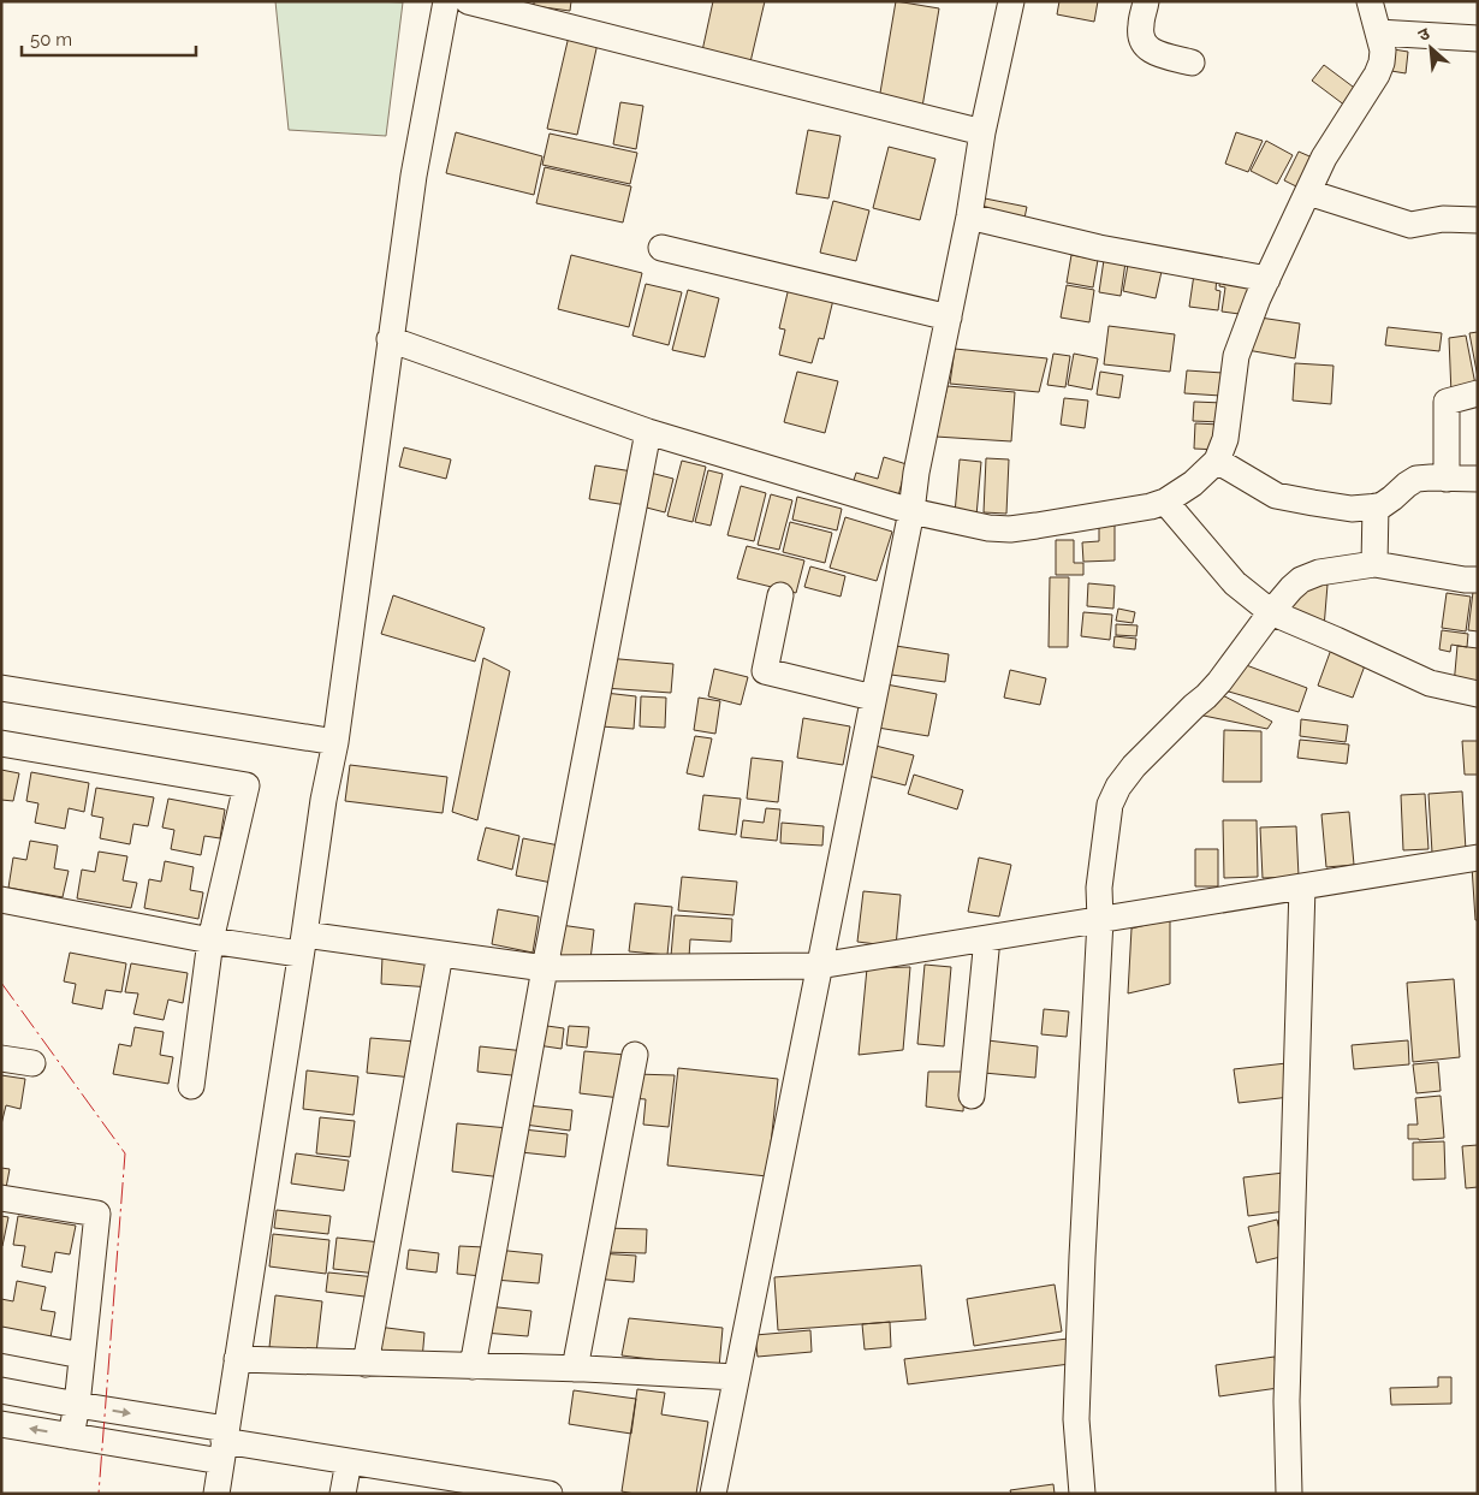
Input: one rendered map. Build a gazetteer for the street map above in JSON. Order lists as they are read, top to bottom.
{
  "scale_bar": "50 m",
  "north": "top left"
}
